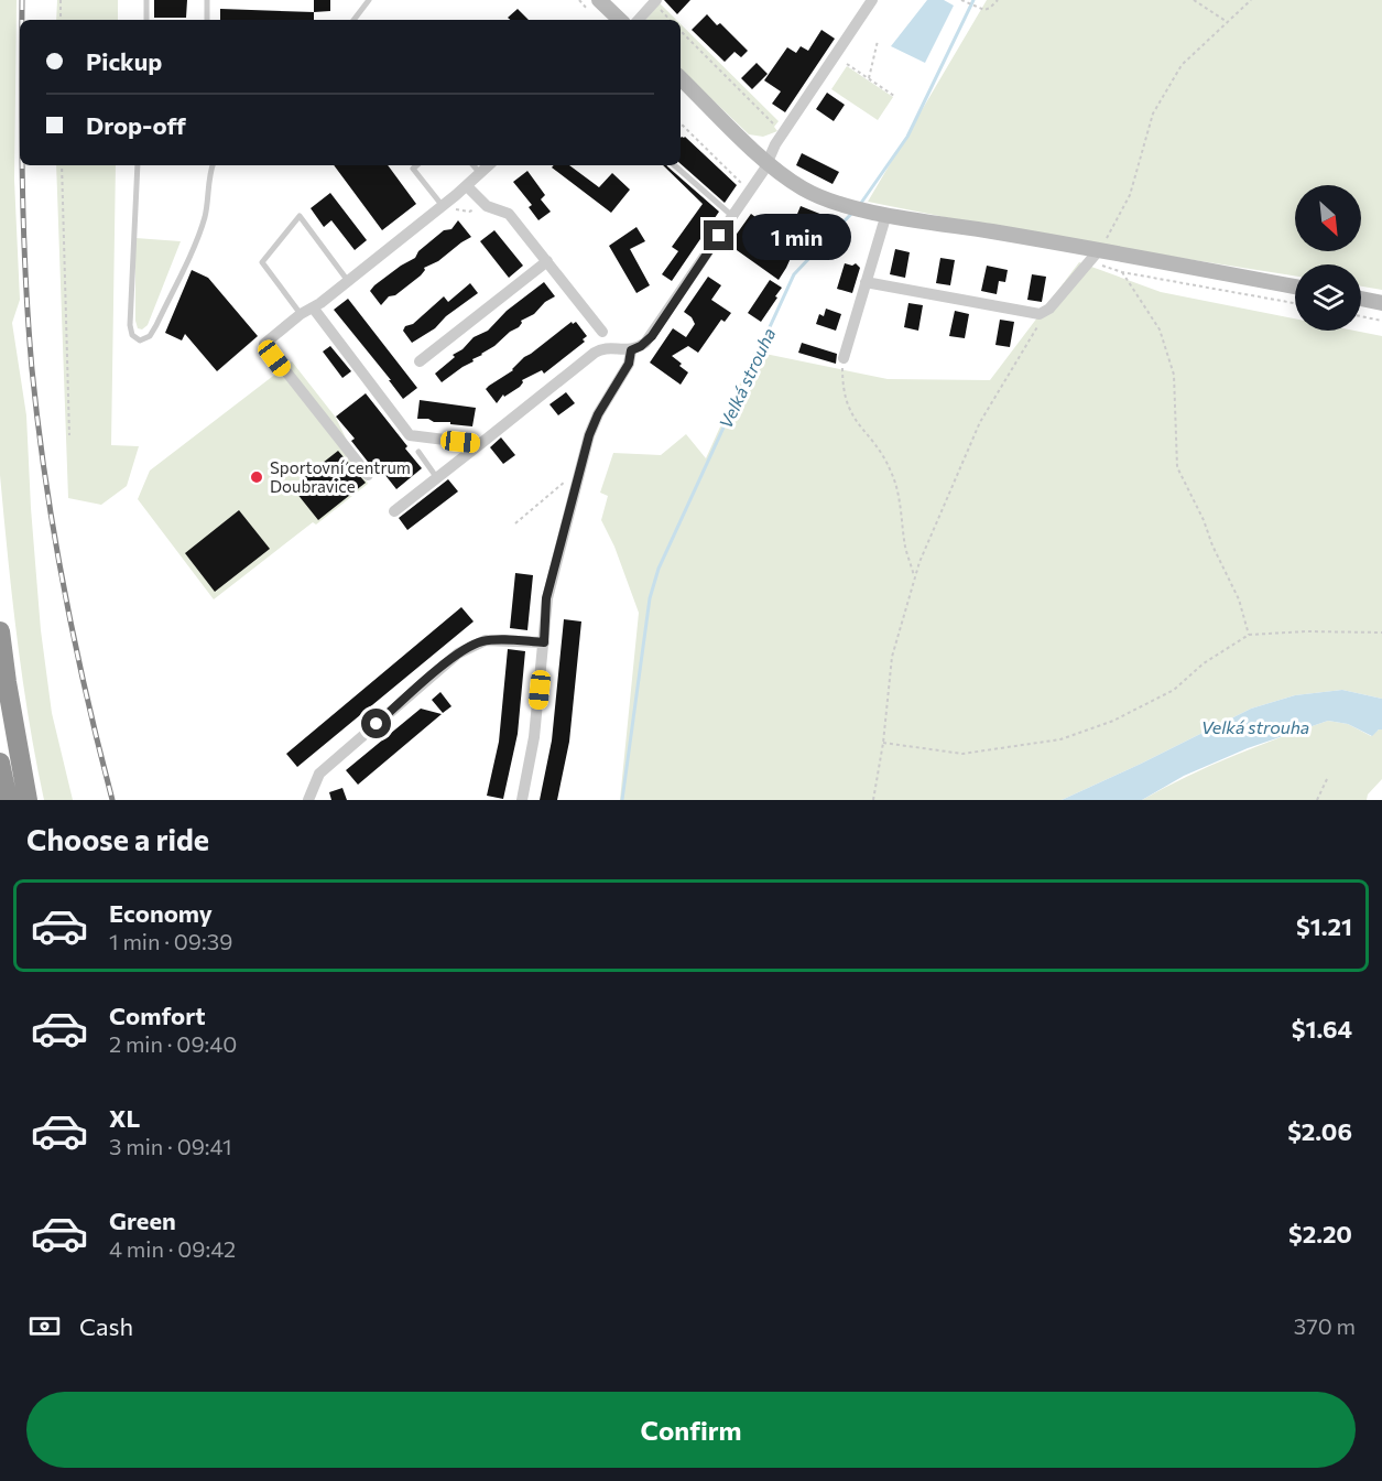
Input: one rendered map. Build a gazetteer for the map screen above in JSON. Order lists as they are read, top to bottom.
{
  "water": ["Velká strouha"],
  "places": ["Sportovní centrum Doubravice"],
  "north": "bottom right",
  "page": {
    "banner": ["Pickup", "Drop-off"],
    "bubble": "1 min",
    "heading": "Choose a ride",
    "list": [
      {
        "name": "Economy",
        "note": "1 min · 09:39",
        "value": "$1.21"
      },
      {
        "name": "Comfort",
        "note": "2 min · 09:40",
        "value": "$1.64"
      },
      {
        "name": "XL",
        "note": "3 min · 09:41",
        "value": "$2.06"
      },
      {
        "name": "Green",
        "note": "4 min · 09:42",
        "value": "$2.20"
      }
    ],
    "pay": ["Cash", "370 m"],
    "buttons": "Confirm"
  }
}
